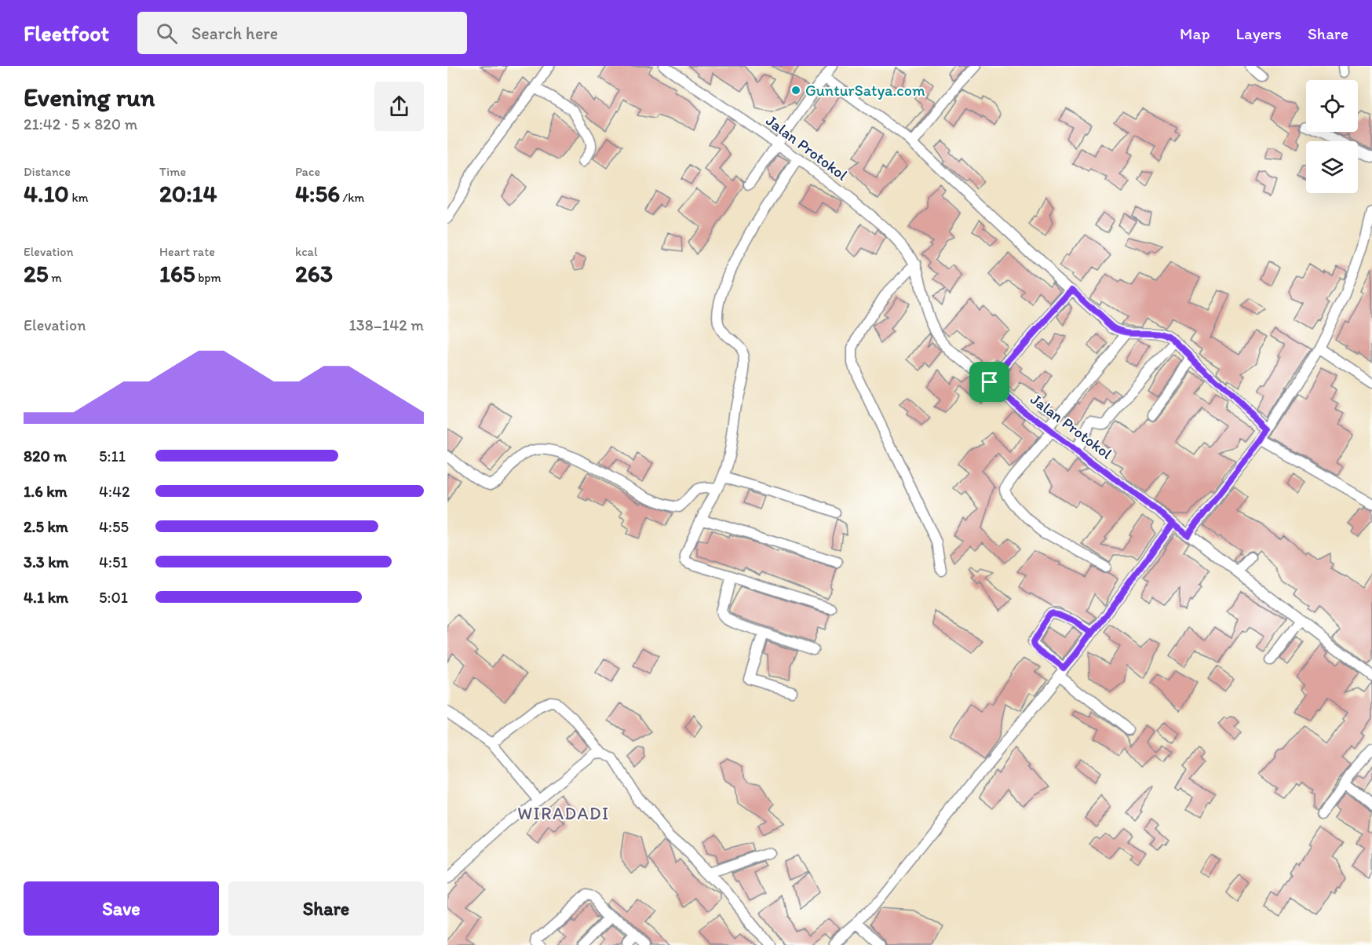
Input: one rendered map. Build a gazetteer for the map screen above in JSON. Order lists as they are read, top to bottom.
{
  "streets": {
    "street": ["Jalan Protokol"]
  },
  "districts": ["WIRADADI"],
  "places": ["GunturSatya.com"],
  "page": {
    "header": "Fleetfoot",
    "search": "Search here",
    "nav": ["Map", "Layers", "Share"],
    "heading": ["Evening run", "21:42 · 5 × 820 m"],
    "stats": [
      ["Distance", "4.10 km"],
      ["Time", "20:14"],
      ["Pace", "4:56 /km"],
      ["Elevation", "25 m"],
      ["Heart rate", "165 bpm"],
      ["kcal", "263"]
    ],
    "chart": ["Elevation", "138–142 m"],
    "list": [
      {
        "name": "820 m",
        "note": "5:11"
      },
      {
        "name": "1.6 km",
        "note": "4:42"
      },
      {
        "name": "2.5 km",
        "note": "4:55"
      },
      {
        "name": "3.3 km",
        "note": "4:51"
      },
      {
        "name": "4.1 km",
        "note": "5:01"
      }
    ],
    "buttons": ["Save", "Share"]
  }
}
